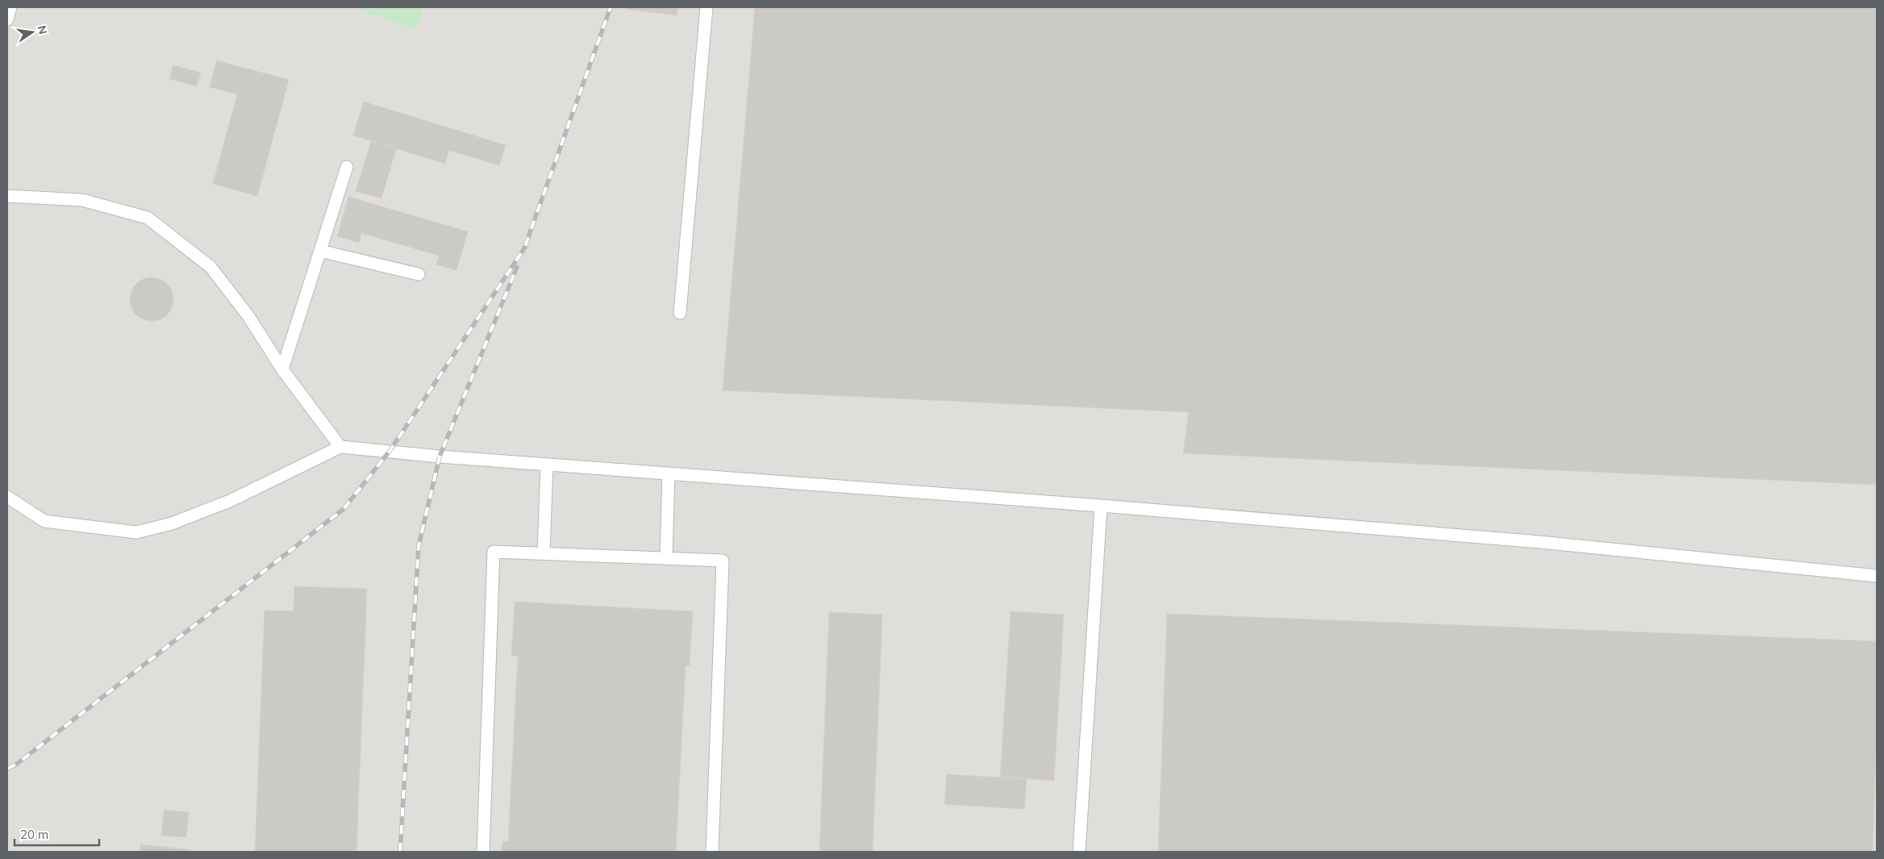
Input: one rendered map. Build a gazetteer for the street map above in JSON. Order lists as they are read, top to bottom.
{
  "scale_bar": "20 m",
  "north": "right"
}
